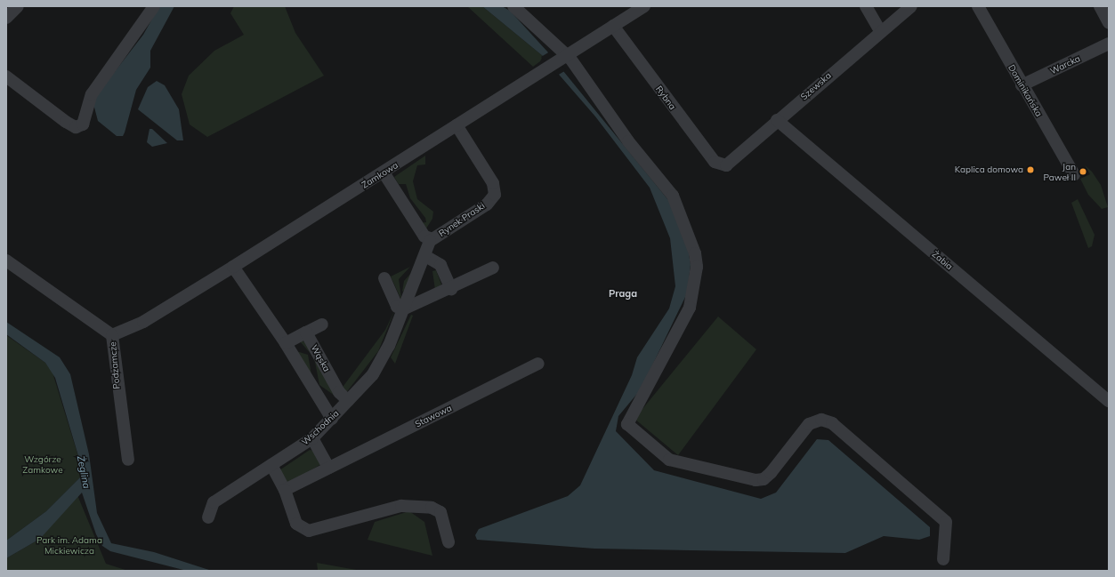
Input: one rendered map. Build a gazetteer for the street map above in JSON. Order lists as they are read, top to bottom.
{
  "streets": {
    "street": [
      "Warcka",
      "Szewska",
      "Dominikańska",
      "Rybna",
      "Zamkowa",
      "Rynek Praski",
      "Żabia",
      "Wąska",
      "Podzamcze",
      "Stawowa",
      "Wschodnia"
    ]
  },
  "crossings": [
    ["Warcka", "Dominikańska"],
    ["Szewska", "Rybna"],
    ["Szewska", "Żabia"],
    ["Rybna", "Zamkowa"],
    ["Zamkowa", "Rynek Praski"],
    ["Zamkowa", "Podzamcze"],
    ["Rynek Praski", "Wschodnia"],
    ["Wąska", "Wschodnia"]
  ],
  "districts": ["Praga"],
  "water": ["Żeglina"],
  "parks": ["Wzgórze Zamkowe", "Park im. Adama Mickiewicza"],
  "places": ["Kaplica domowa", "Jan Paweł II"]
}
